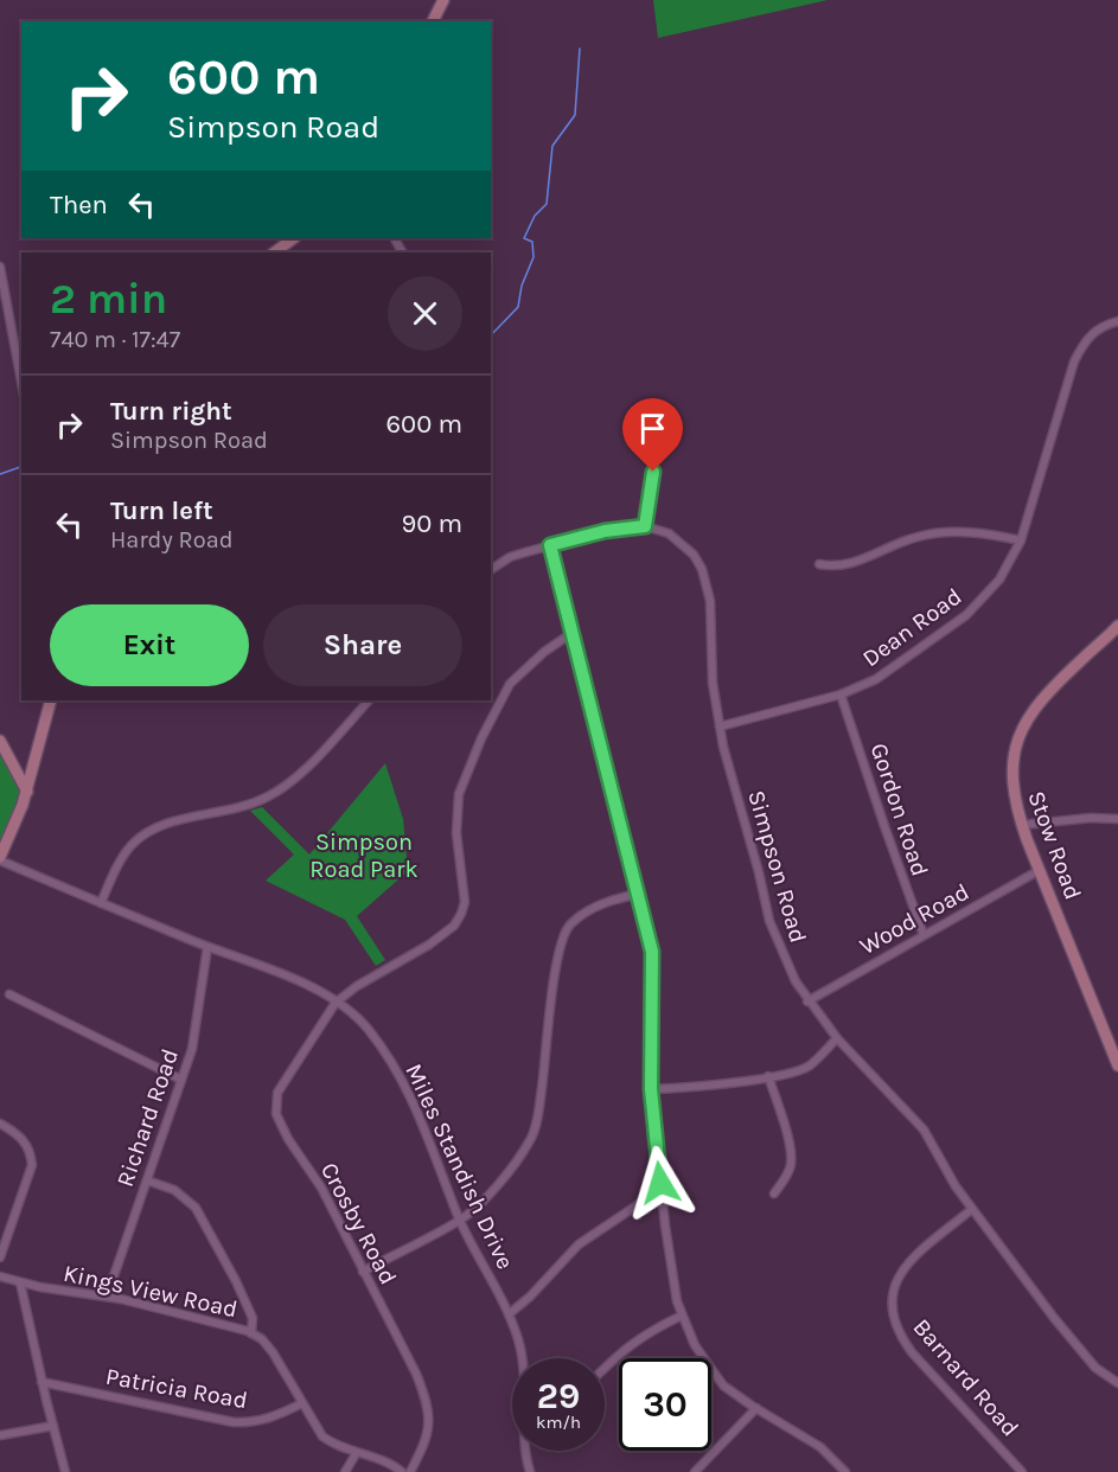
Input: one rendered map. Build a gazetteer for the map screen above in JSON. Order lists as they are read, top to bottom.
{
  "streets": {
    "street": [
      "Dean Road",
      "Gordon Road",
      "Stow Road",
      "Simpson Road",
      "Wood Road",
      "Richard Road",
      "Miles Standish Drive",
      "Crosby Road",
      "Kings View Road",
      "Barnard Road",
      "Patricia Road"
    ]
  },
  "crossings": [
    ["Dean Road", "Gordon Road"],
    ["Dean Road", "Simpson Road"],
    ["Gordon Road", "Wood Road"],
    ["Stow Road", "Wood Road"],
    ["Simpson Road", "Wood Road"],
    ["Simpson Road", "Barnard Road"],
    ["Richard Road", "Miles Standish Drive"],
    ["Richard Road", "Kings View Road"],
    ["Miles Standish Drive", "Crosby Road"],
    ["Kings View Road", "Patricia Road"]
  ],
  "parks": ["Simpson Road Park"],
  "page": {
    "turn": ["600 m", "Simpson Road"],
    "then": "Then",
    "heading": ["2 min", "740 m · 17:47"],
    "list": [
      {
        "name": "Turn right",
        "note": "Simpson Road",
        "value": "600 m"
      },
      {
        "name": "Turn left",
        "note": "Hardy Road",
        "value": "90 m"
      }
    ],
    "buttons": ["Exit", "Share"],
    "speed": "29 km/h",
    "limit": "30"
  }
}
